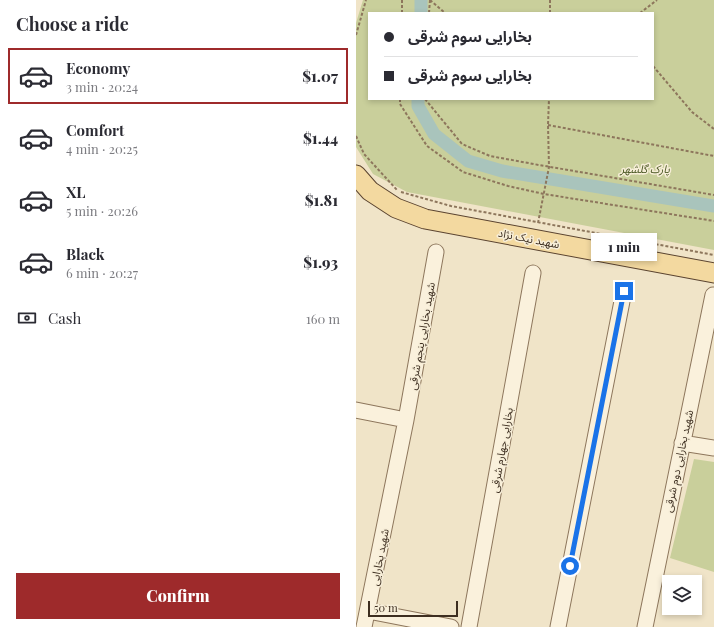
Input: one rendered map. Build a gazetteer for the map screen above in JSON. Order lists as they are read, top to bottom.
{
  "streets": {
    "main road": ["شهید نیک نژاد"],
    "street": [
      "شهید بخارایی پنجم شرقی",
      "بخارایی جهارم شرقی",
      "شهید بخارایی دوم شرقی",
      "شهید بخارایی"
    ]
  },
  "crossings": [
    ["شهید بخارایی پنجم شرقی", "شهید بخارایی"]
  ],
  "parks": ["پارک گلشهر"],
  "scale_bar": "50 m",
  "page": {
    "heading": "Choose a ride",
    "banner": ["بخارایی سوم شرقی", "بخارایی سوم شرقی"],
    "list": [
      {
        "name": "Economy",
        "note": "3 min · 20:24",
        "value": "$1.07"
      },
      {
        "name": "Comfort",
        "note": "4 min · 20:25",
        "value": "$1.44"
      },
      {
        "name": "XL",
        "note": "5 min · 20:26",
        "value": "$1.81"
      },
      {
        "name": "Black",
        "note": "6 min · 20:27",
        "value": "$1.93"
      }
    ],
    "bubble": "1 min",
    "pay": ["Cash", "160 m"],
    "buttons": "Confirm",
    "scale": "50 m"
  }
}
